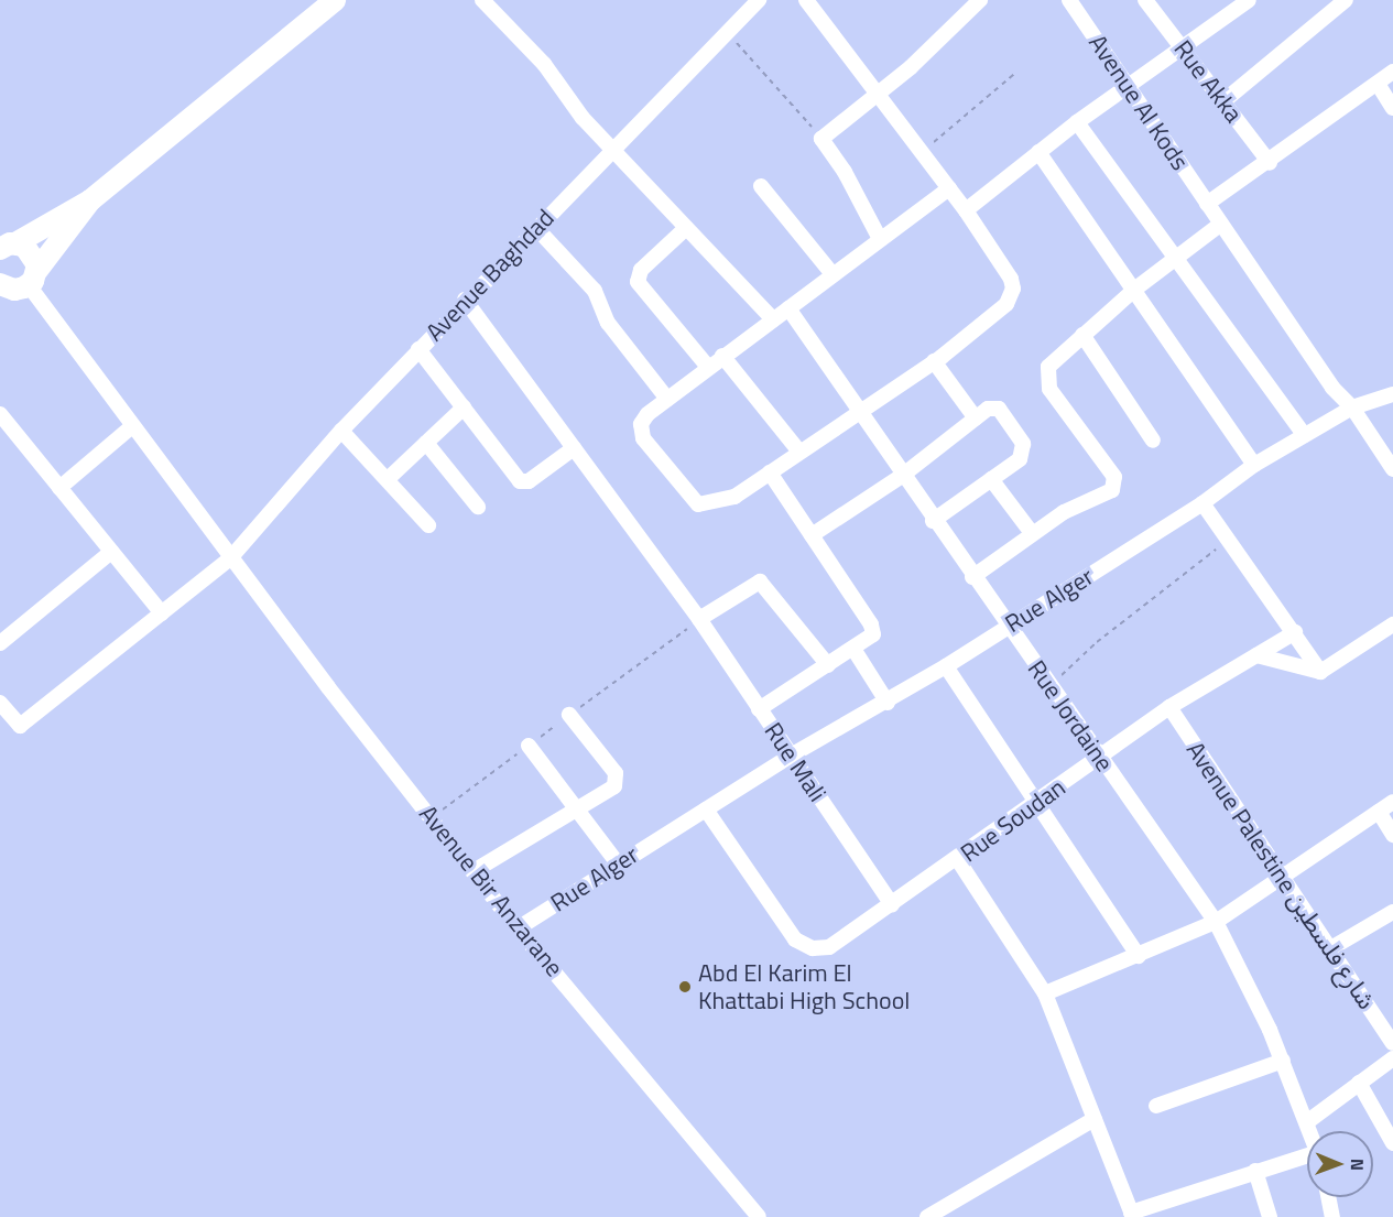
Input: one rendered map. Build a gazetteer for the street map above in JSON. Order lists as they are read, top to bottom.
{
  "streets": {
    "street": [
      "Rue Akka",
      "Avenue Al Kods",
      "Avenue Baghdad",
      "Rue Alger",
      "Rue Jordaine",
      "Rue Mali",
      "Rue Soudan",
      "Avenue Palestine شارع فلسطين",
      "Avenue Bir Anzarane"
    ]
  },
  "crossings": [
    ["Avenue Al Kods", "Rue Alger"],
    ["Avenue Baghdad", "Rue Mali"],
    ["Avenue Baghdad", "Avenue Bir Anzarane"],
    ["Rue Alger", "Rue Jordaine"],
    ["Rue Alger", "Rue Mali"],
    ["Rue Alger", "Rue Soudan"],
    ["Rue Alger", "Avenue Bir Anzarane"],
    ["Rue Jordaine", "Rue Soudan"],
    ["Rue Mali", "Rue Soudan"],
    ["Rue Soudan", "Avenue Palestine شارع فلسطين"]
  ],
  "places": ["Abd El Karim El Khattabi High School"],
  "north": "right"
}
